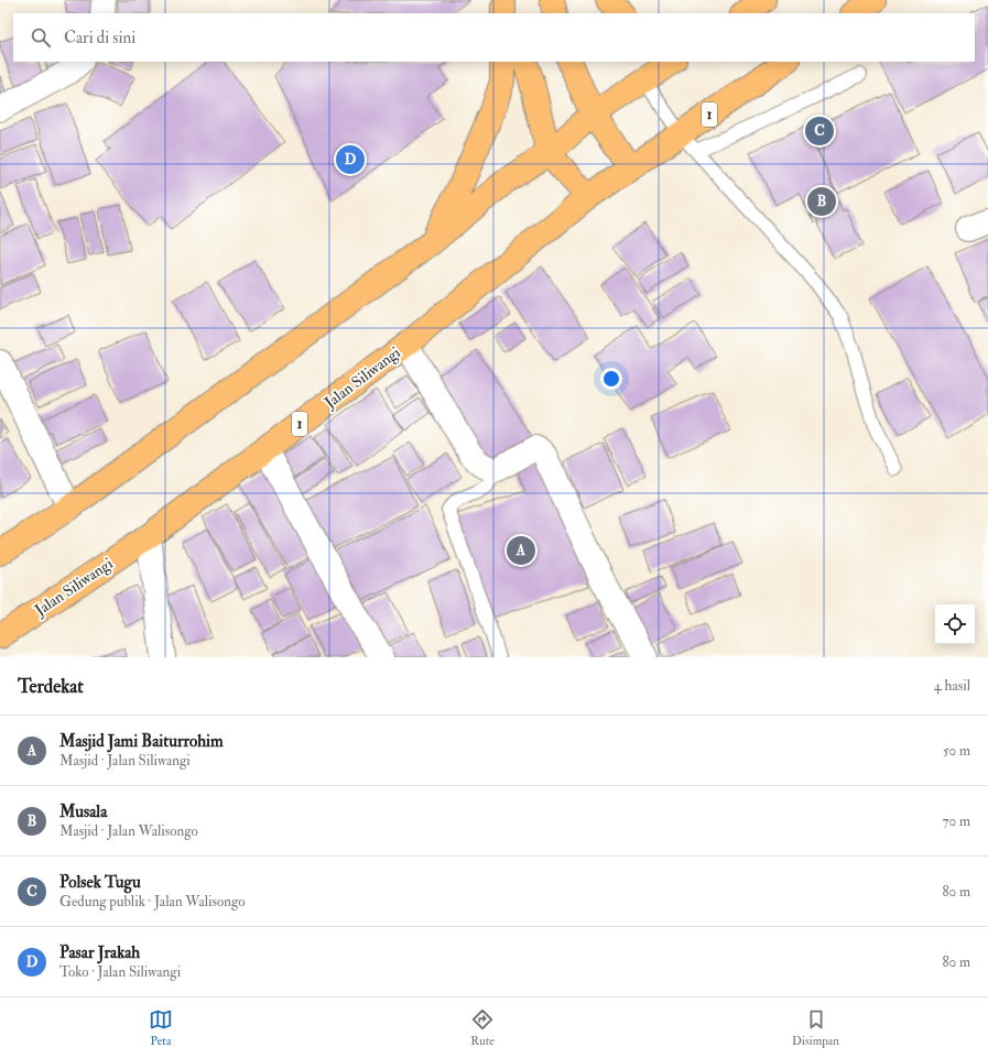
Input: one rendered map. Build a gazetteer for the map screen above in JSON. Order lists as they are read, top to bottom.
{
  "streets": {
    "main road": ["1", "Jalan Siliwangi"]
  },
  "crossings": [
    ["1", "Jalan Siliwangi"]
  ],
  "page": {
    "search": "Cari di sini",
    "pins": [
      "C",
      "D",
      "B",
      "A"
    ],
    "heading": ["Terdekat", "4 hasil"],
    "list": [
      {
        "mark": "A",
        "name": "Masjid Jami Baiturrohim",
        "note": "Masjid · Jalan Siliwangi",
        "value": "50 m"
      },
      {
        "mark": "B",
        "name": "Musala",
        "note": "Masjid · Jalan Walisongo",
        "value": "70 m"
      },
      {
        "mark": "C",
        "name": "Polsek Tugu",
        "note": "Gedung publik · Jalan Walisongo",
        "value": "80 m"
      },
      {
        "mark": "D",
        "name": "Pasar Jrakah",
        "note": "Toko · Jalan Siliwangi",
        "value": "80 m"
      }
    ],
    "nav": ["Peta", "Rute", "Disimpan"]
  }
}
